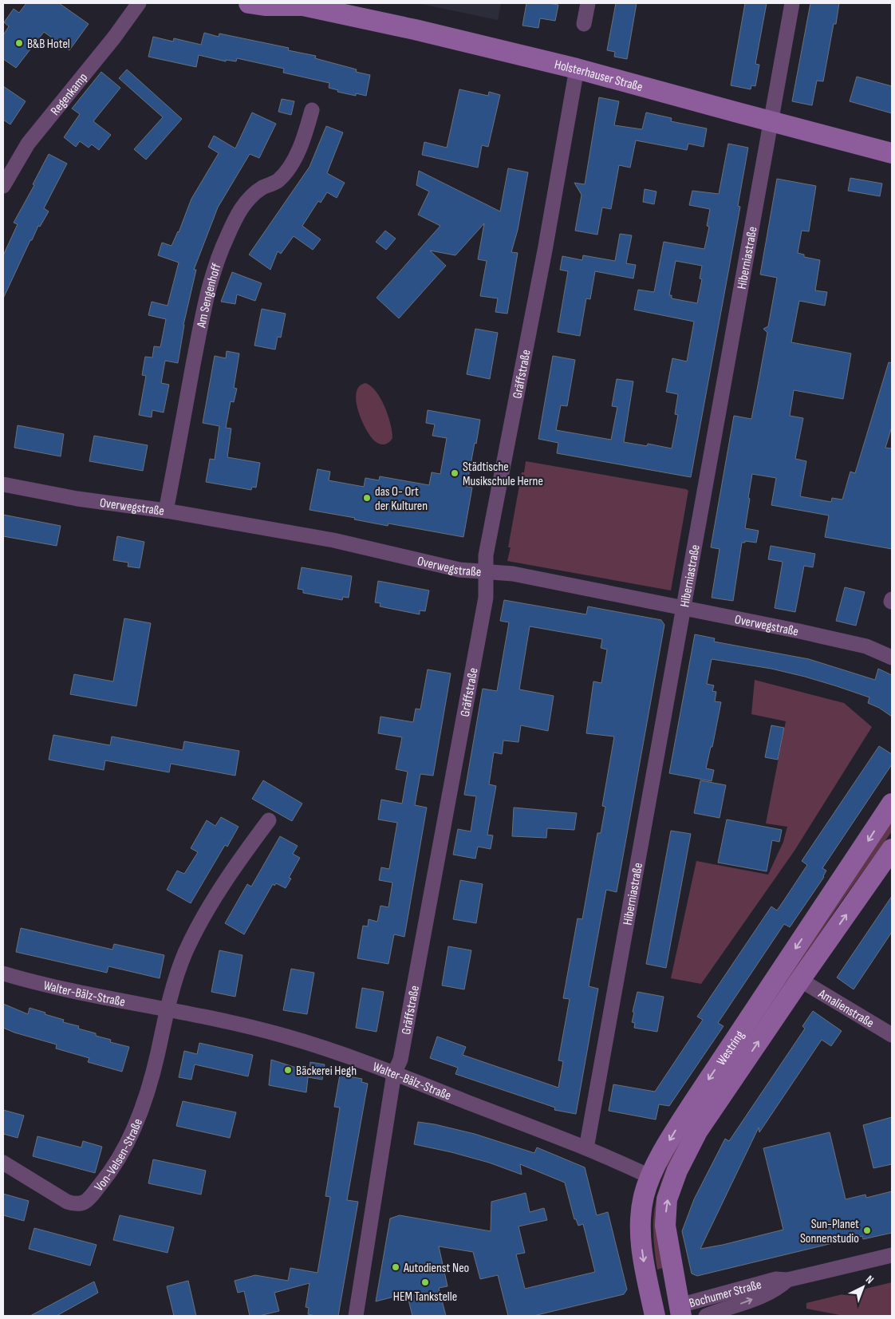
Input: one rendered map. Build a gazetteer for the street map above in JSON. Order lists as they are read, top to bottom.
{
  "streets": {
    "main road": ["Holsterhauser Straße", "Westring", "Bochumer Straße"],
    "street": [
      "Regenkamp",
      "Hiberniastraße",
      "Am Sengenhoff",
      "Gräffstraße",
      "Overwegstraße",
      "Walter-Bälz-Straße",
      "Amalienstraße",
      "Von-Velsen-Straße"
    ]
  },
  "crossings": [
    ["Holsterhauser Straße", "Hiberniastraße"],
    ["Holsterhauser Straße", "Gräffstraße"],
    ["Hiberniastraße", "Overwegstraße"],
    ["Hiberniastraße", "Walter-Bälz-Straße"],
    ["Am Sengenhoff", "Overwegstraße"],
    ["Gräffstraße", "Overwegstraße"],
    ["Gräffstraße", "Walter-Bälz-Straße"],
    ["Walter-Bälz-Straße", "Westring"],
    ["Walter-Bälz-Straße", "Von-Velsen-Straße"],
    ["Amalienstraße", "Westring"],
    ["Westring", "Bochumer Straße"]
  ],
  "places": [
    "B&B Hotel",
    "Städtische Musikschule Herne",
    "das O- Ort der Kulturen",
    "Bäckerei Hegh",
    "Sun-Planet Sonnenstudio",
    "Autodienst Neo",
    "HEM Tankstelle"
  ],
  "north": "top right"
}
